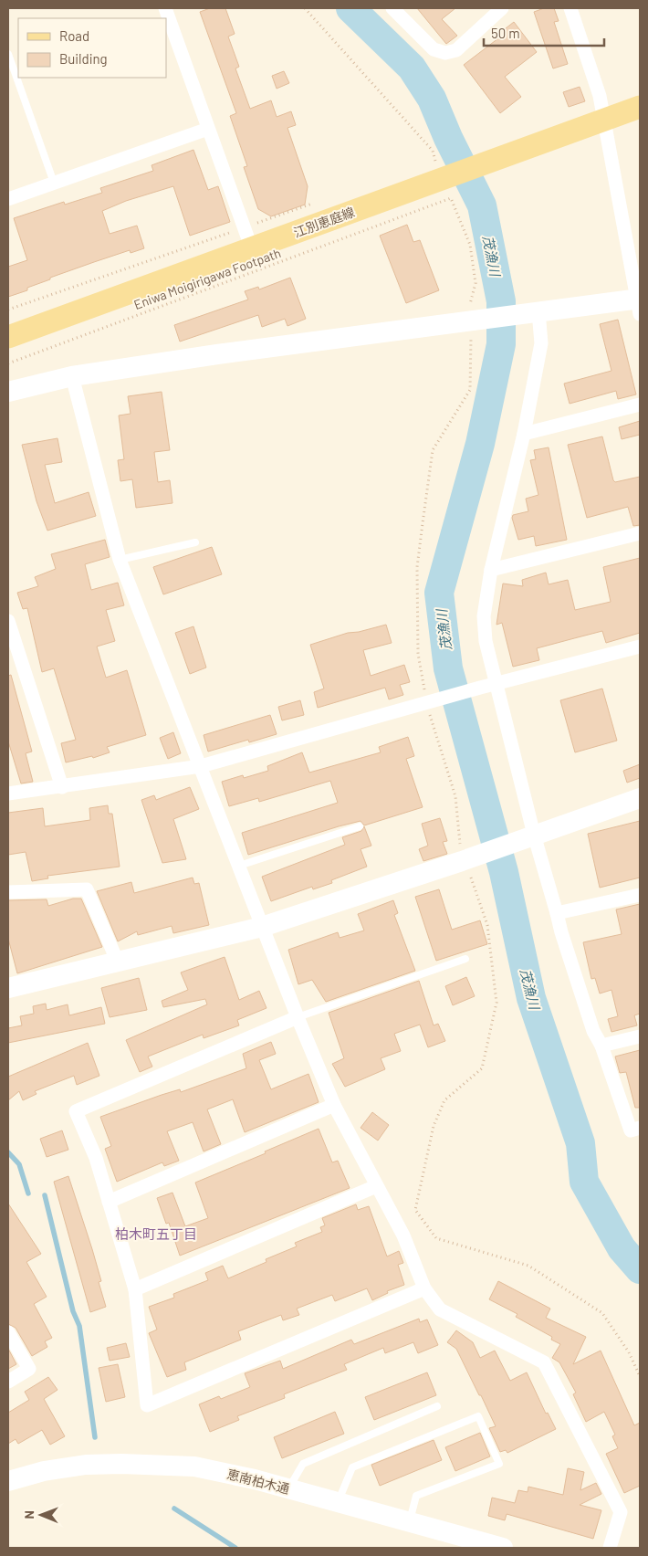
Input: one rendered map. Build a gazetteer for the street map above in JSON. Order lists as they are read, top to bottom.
{
  "streets": {
    "main road": ["江別恵庭線"],
    "street": ["恵南柏木通"],
    "path": ["Eniwa Moigirigawa Footpath"]
  },
  "districts": ["柏木町五丁目"],
  "water": ["茂漁川"],
  "legend": ["Road", "Building"],
  "scale_bar": "50 m",
  "north": "left"
}
